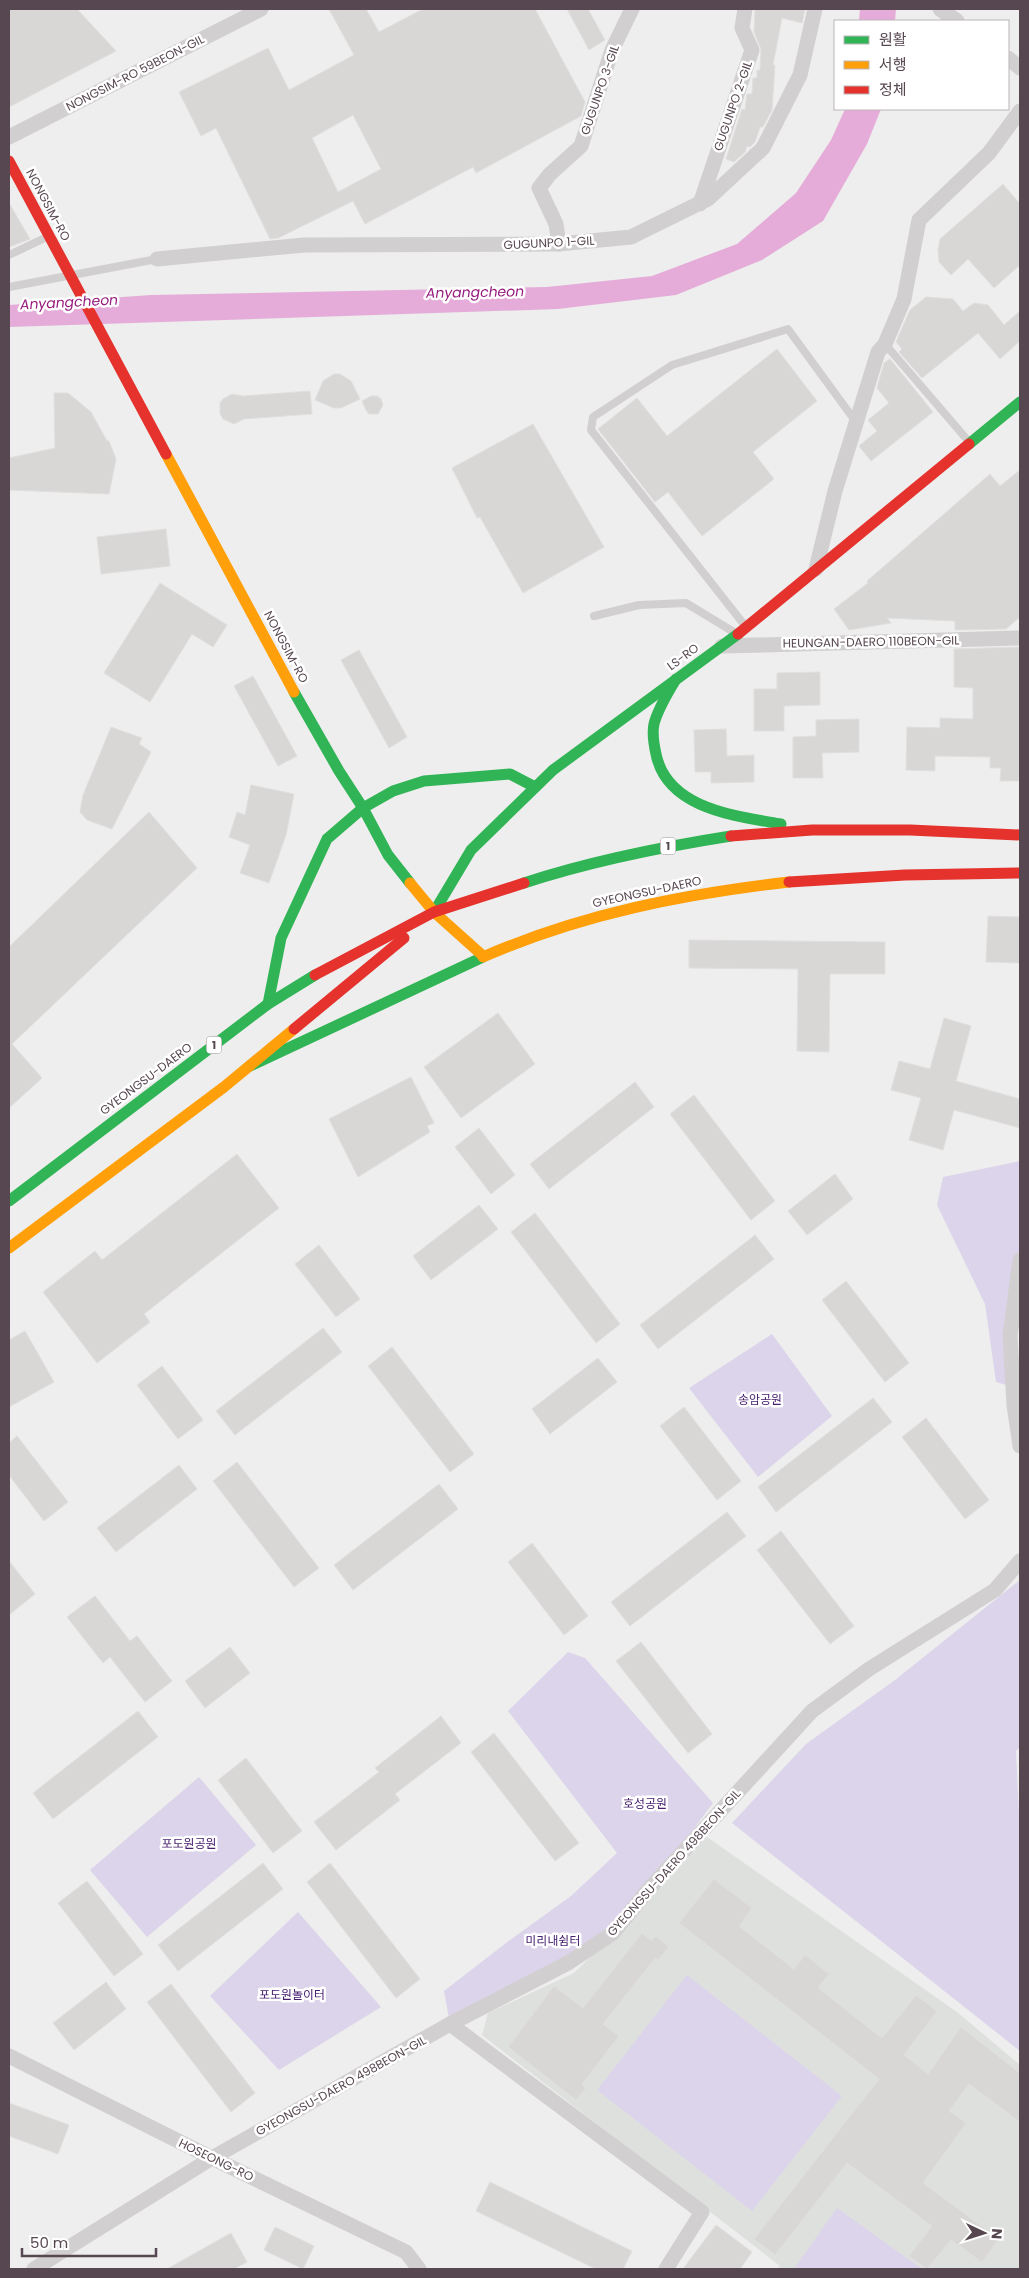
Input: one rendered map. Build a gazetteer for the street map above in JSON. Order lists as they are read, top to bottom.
{
  "streets": {
    "main road": [
      "NONGSIM-RO",
      "LS-RO",
      "1",
      "GYEONGSU-DAERO"
    ],
    "street": [
      "NONGSIM-RO 59BEON-GIL",
      "GUGUNPO 3-GIL",
      "GUGUNPO 2-GIL",
      "GUGUNPO 1-GIL",
      "HEUNGAN-DAERO 110BEON-GIL",
      "GYEONGSU-DAERO 498BEON-GIL",
      "HOSEONG-RO"
    ]
  },
  "crossings": [
    ["GUGUNPO 3-GIL", "GUGUNPO 1-GIL"],
    ["GUGUNPO 2-GIL", "GUGUNPO 1-GIL"],
    ["NONGSIM-RO", "LS-RO"],
    ["NONGSIM-RO", "GYEONGSU-DAERO"],
    ["HEUNGAN-DAERO 110BEON-GIL", "LS-RO"],
    ["LS-RO", "GYEONGSU-DAERO"],
    ["GYEONGSU-DAERO 498BEON-GIL", "HOSEONG-RO"]
  ],
  "water": ["Anyangcheon"],
  "parks": [
    "송암공원",
    "호성공원",
    "포도원공원",
    "미리내쉼터",
    "포도원놀이터"
  ],
  "legend": ["원활", "서행", "정체"],
  "scale_bar": "50 m",
  "north": "right"
}
